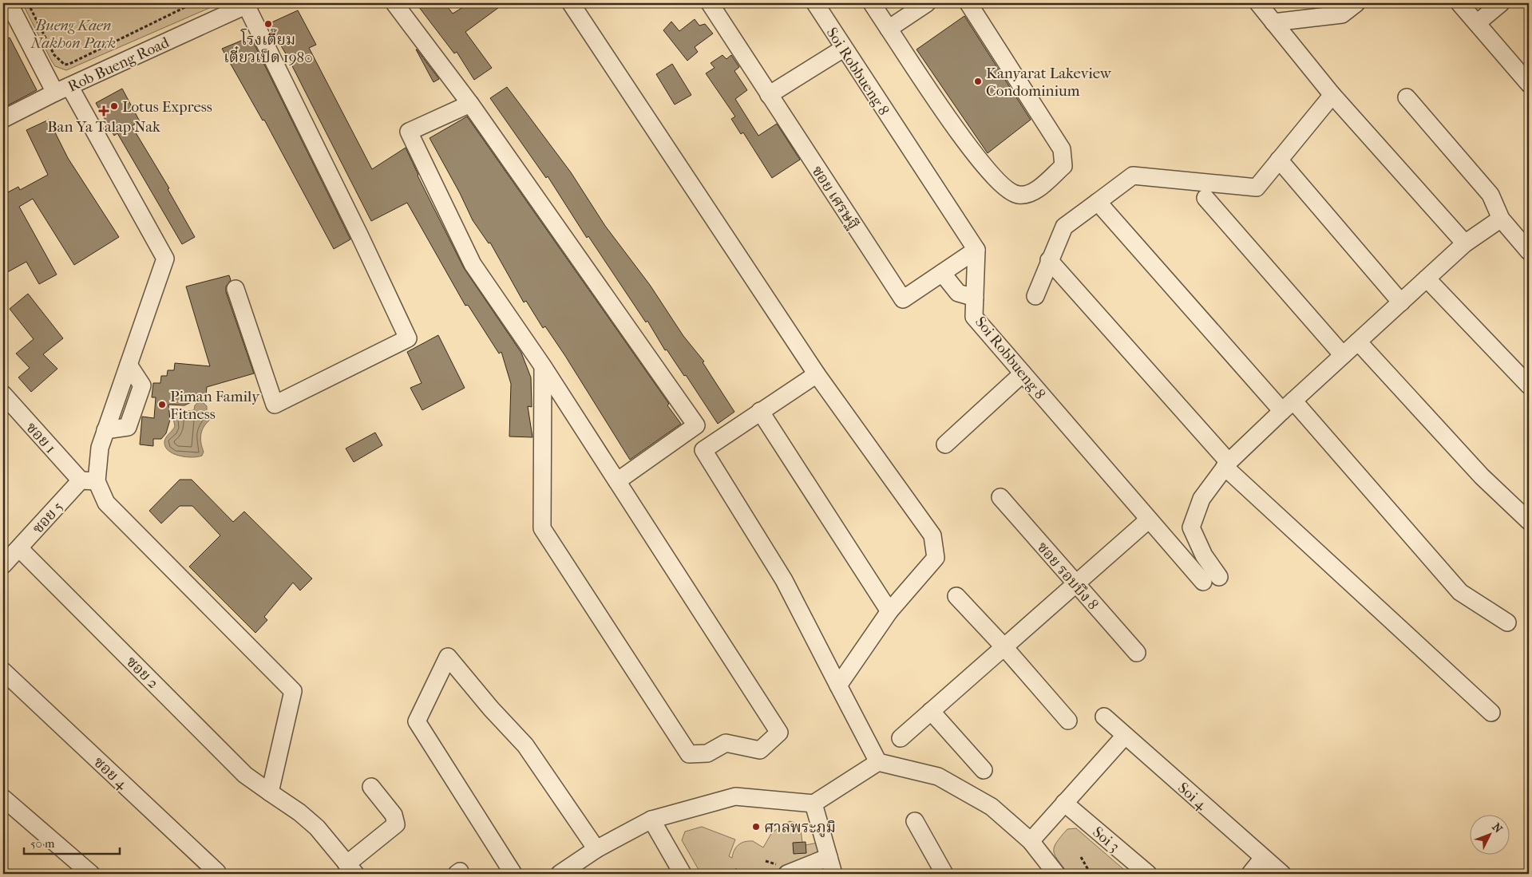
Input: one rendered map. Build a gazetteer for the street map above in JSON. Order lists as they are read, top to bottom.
{
  "streets": {
    "street": [
      "Rob Bueng Road",
      "Soi Robbueng 8",
      "ซอย เศรษฐี",
      "ซอย 1",
      "ซอย 5",
      "ซอย รอบบึง 8",
      "ซอย 2",
      "ซอย 4",
      "Soi 4",
      "Soi 3"
    ]
  },
  "crossings": [
    ["ซอย 1", "ซอย 5"],
    ["ซอย 5", "ซอย 2"]
  ],
  "parks": ["Bueng Kaen Nakhon Park"],
  "places": {
    "other": [
      "โรงเตี๊ยม เตี๋ยวเป็ด 1980",
      "Kanyarat Lakeview Condominium",
      "Lotus Express",
      "Piman Family Fitness",
      "ศาลพระภูมิ"
    ],
    "health": ["Ban Ya Talap Nak"]
  },
  "scale_bar": "50 m",
  "north": "top right"
}
